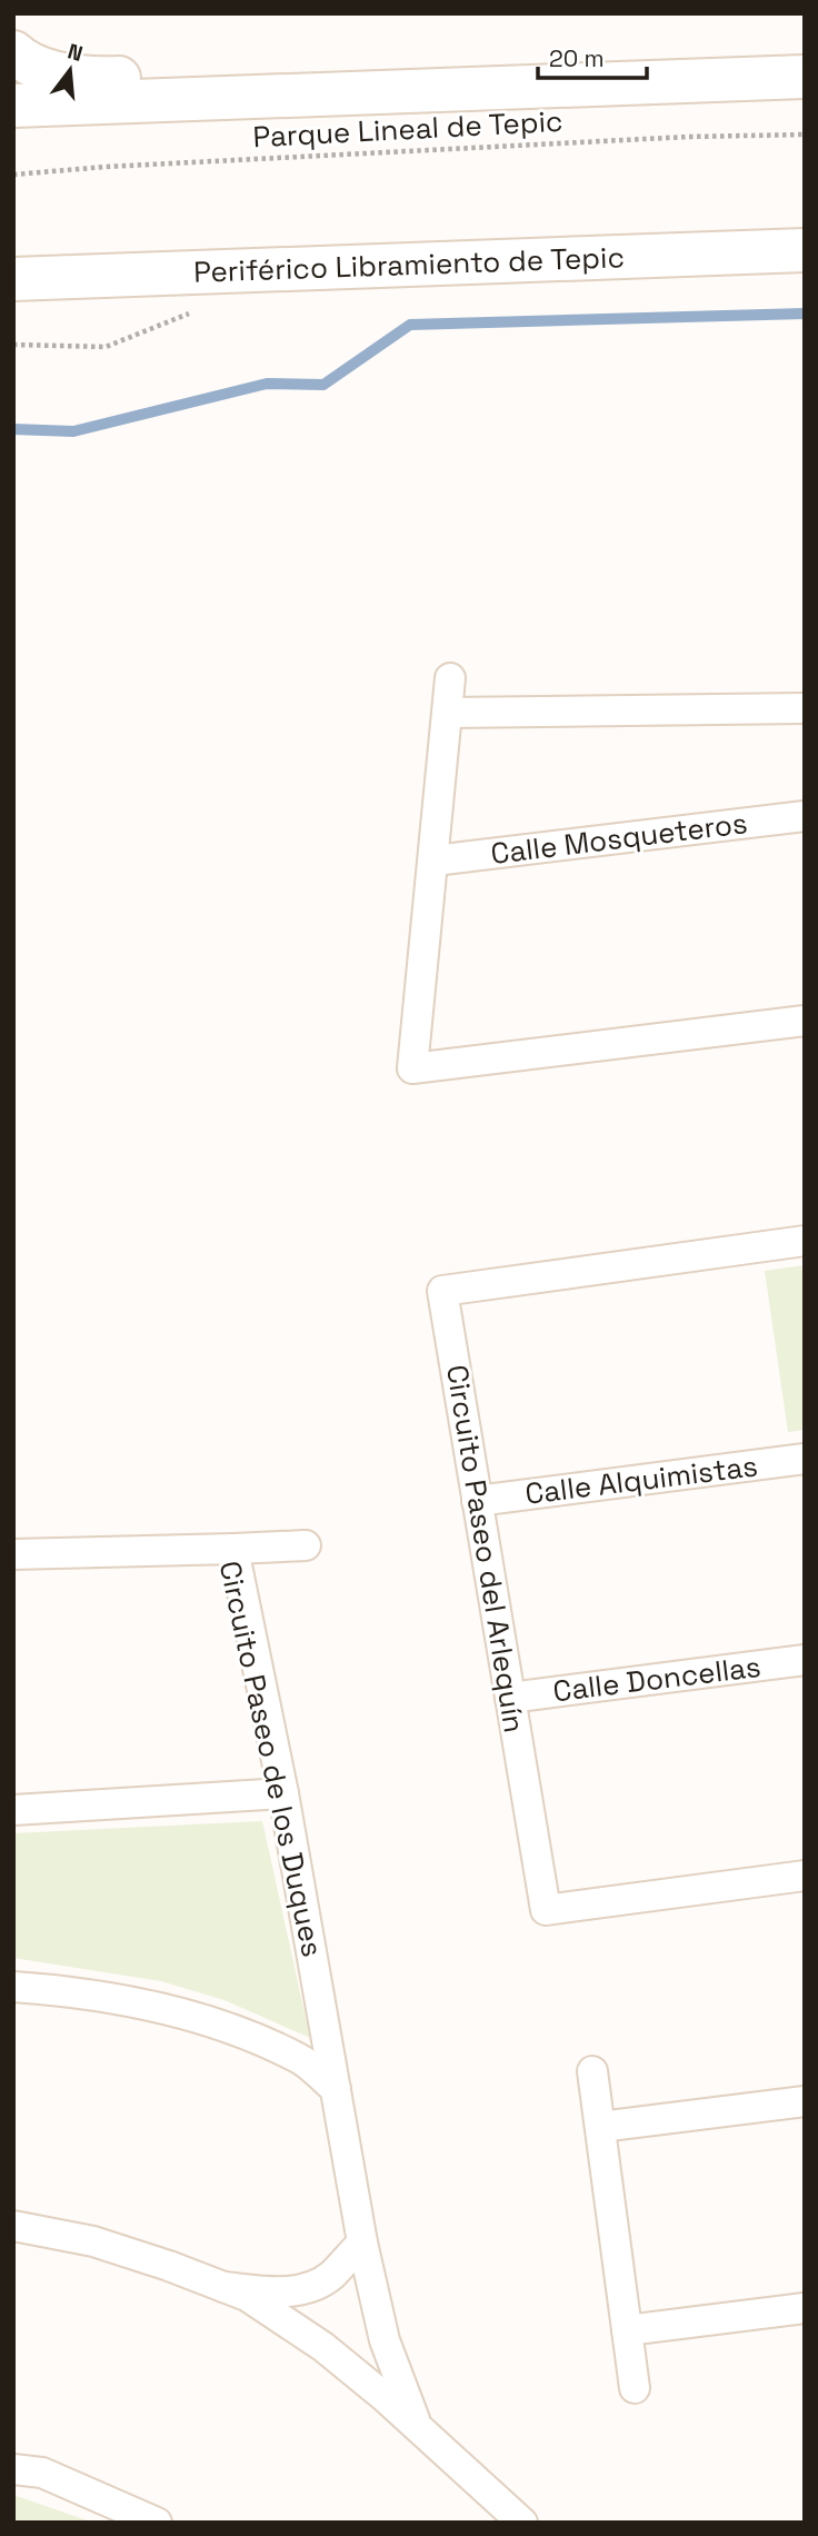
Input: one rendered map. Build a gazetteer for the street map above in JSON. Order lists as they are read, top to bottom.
{
  "streets": {
    "highway": ["Periférico Libramiento de Tepic"],
    "street": [
      "Calle Mosqueteros",
      "Calle Alquimistas",
      "Circuito Paseo del Arlequín",
      "Calle Doncellas",
      "Circuito Paseo de los Duques"
    ],
    "path": ["Parque Lineal de Tepic"]
  },
  "crossings": [
    ["Calle Alquimistas", "Circuito Paseo del Arlequín"],
    ["Circuito Paseo del Arlequín", "Calle Doncellas"]
  ],
  "scale_bar": "20 m",
  "north": "top"
}
